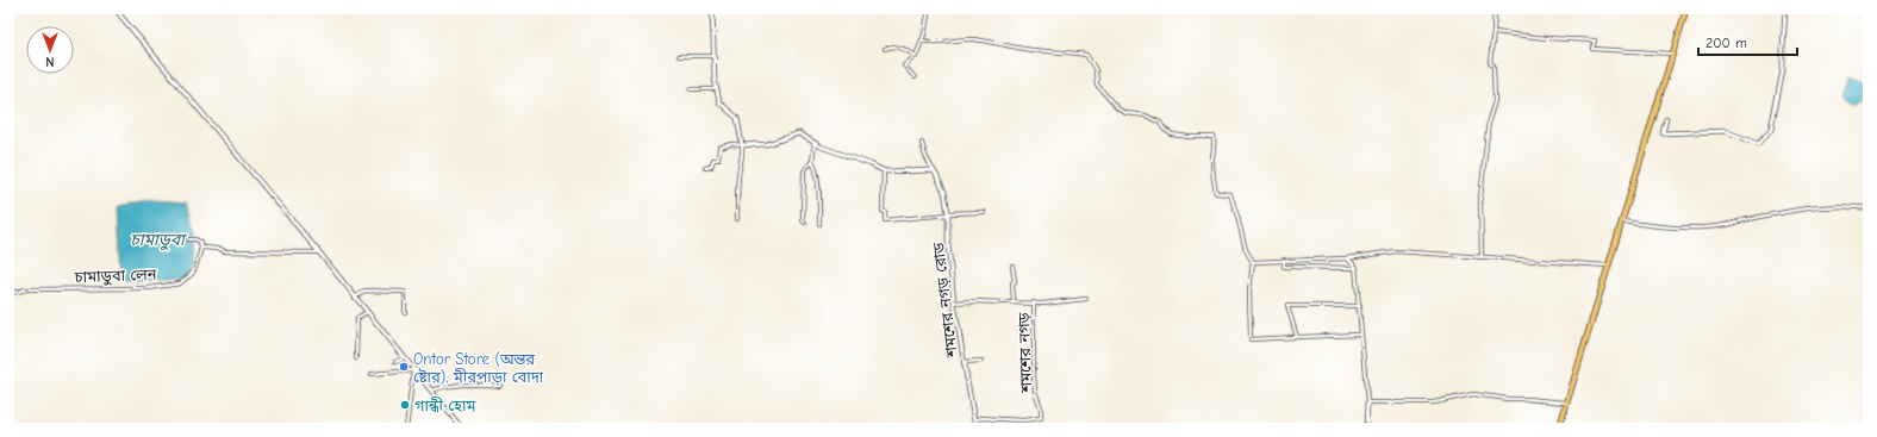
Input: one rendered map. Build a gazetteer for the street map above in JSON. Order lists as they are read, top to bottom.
{
  "streets": {
    "street": ["চামাডুবা লেন", "শমশের নগড় রোড", "শমশের নগড়"]
  },
  "crossings": [
    ["শমশের নগড় রোড", "শমশের নগড়"]
  ],
  "water": ["চামাডুবা"],
  "places": ["Ontor Store (অন্তর ষ্টোর), মীরপাড়া বোদা", "গান্ধী হোম"],
  "scale_bar": "200 m",
  "north": "bottom"
}
